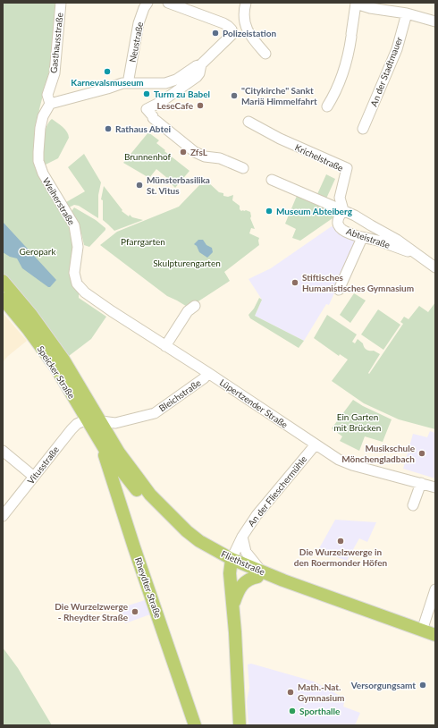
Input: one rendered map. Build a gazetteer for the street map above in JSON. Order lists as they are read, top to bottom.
{
  "streets": {
    "main road": ["Speicker Straße", "Fliethstraße", "Rheydter Straße"],
    "street": [
      "Neustraße",
      "Gasthausstraße",
      "An der Stadtmauer",
      "Krichelstraße",
      "Weiherstraße",
      "Abteistraße",
      "Bleichstraße",
      "Lüpertzender Straße",
      "Vitusstraße",
      "An der Flieschermühle"
    ]
  },
  "crossings": [
    ["Gasthausstraße", "Weiherstraße"],
    ["Krichelstraße", "Abteistraße"],
    ["Weiherstraße", "Lüpertzender Straße"],
    ["Speicker Straße", "Bleichstraße"],
    ["Speicker Straße", "Vitusstraße"],
    ["Speicker Straße", "Fliethstraße"],
    ["Speicker Straße", "Rheydter Straße"],
    ["Bleichstraße", "Lüpertzender Straße"],
    ["Bleichstraße", "Vitusstraße"],
    ["Bleichstraße", "Fliethstraße"],
    ["Lüpertzender Straße", "An der Flieschermühle"],
    ["An der Flieschermühle", "Fliethstraße"],
    ["Fliethstraße", "Rheydter Straße"]
  ],
  "parks": [
    "Brunnenhof",
    "Pfarrgarten",
    "Geropark",
    "Skulpturengarten",
    "Ein Garten mit Brücken"
  ],
  "places": [
    "Polizeistation",
    "Karnevalsmuseum",
    "Turm zu Babel",
    "\"Citykirche\" Sankt Mariä Himmelfahrt",
    "LeseCafe",
    "Rathaus Abtei",
    "ZfsL",
    "Münsterbasilika St. Vitus",
    "Museum Abteiberg",
    "Stiftisches Humanistisches Gymnasium",
    "Musikschule Mönchengladbach",
    "Die Wurzelzwerge in den Roermonder Höfen",
    "Die Wurzelzwerge - Rheydter Straße",
    "Versorgungsamt",
    "Math.-Nat. Gymnasium",
    "Sporthalle"
  ]
}
